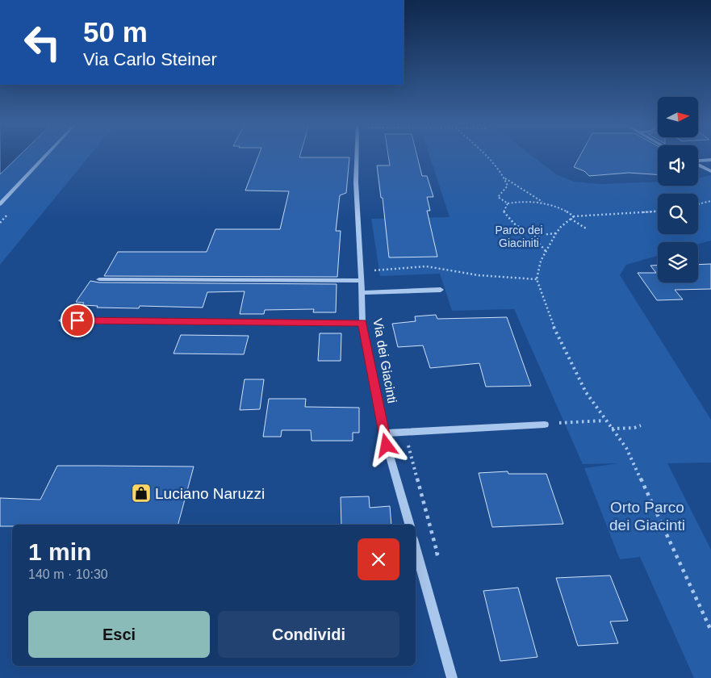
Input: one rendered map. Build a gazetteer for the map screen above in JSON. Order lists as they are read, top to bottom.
{
  "streets": {
    "street": ["Via dei Giacinti"]
  },
  "parks": ["Parco dei Giaciniti", "Orto Parco dei Giacinti"],
  "places": {
    "shop": ["Luciano Naruzzi"]
  },
  "north": "right",
  "page": {
    "turn": ["50 m", "Via Carlo Steiner"],
    "heading": ["1 min", "140 m · 10:30"],
    "buttons": ["Esci", "Condividi"]
  }
}
